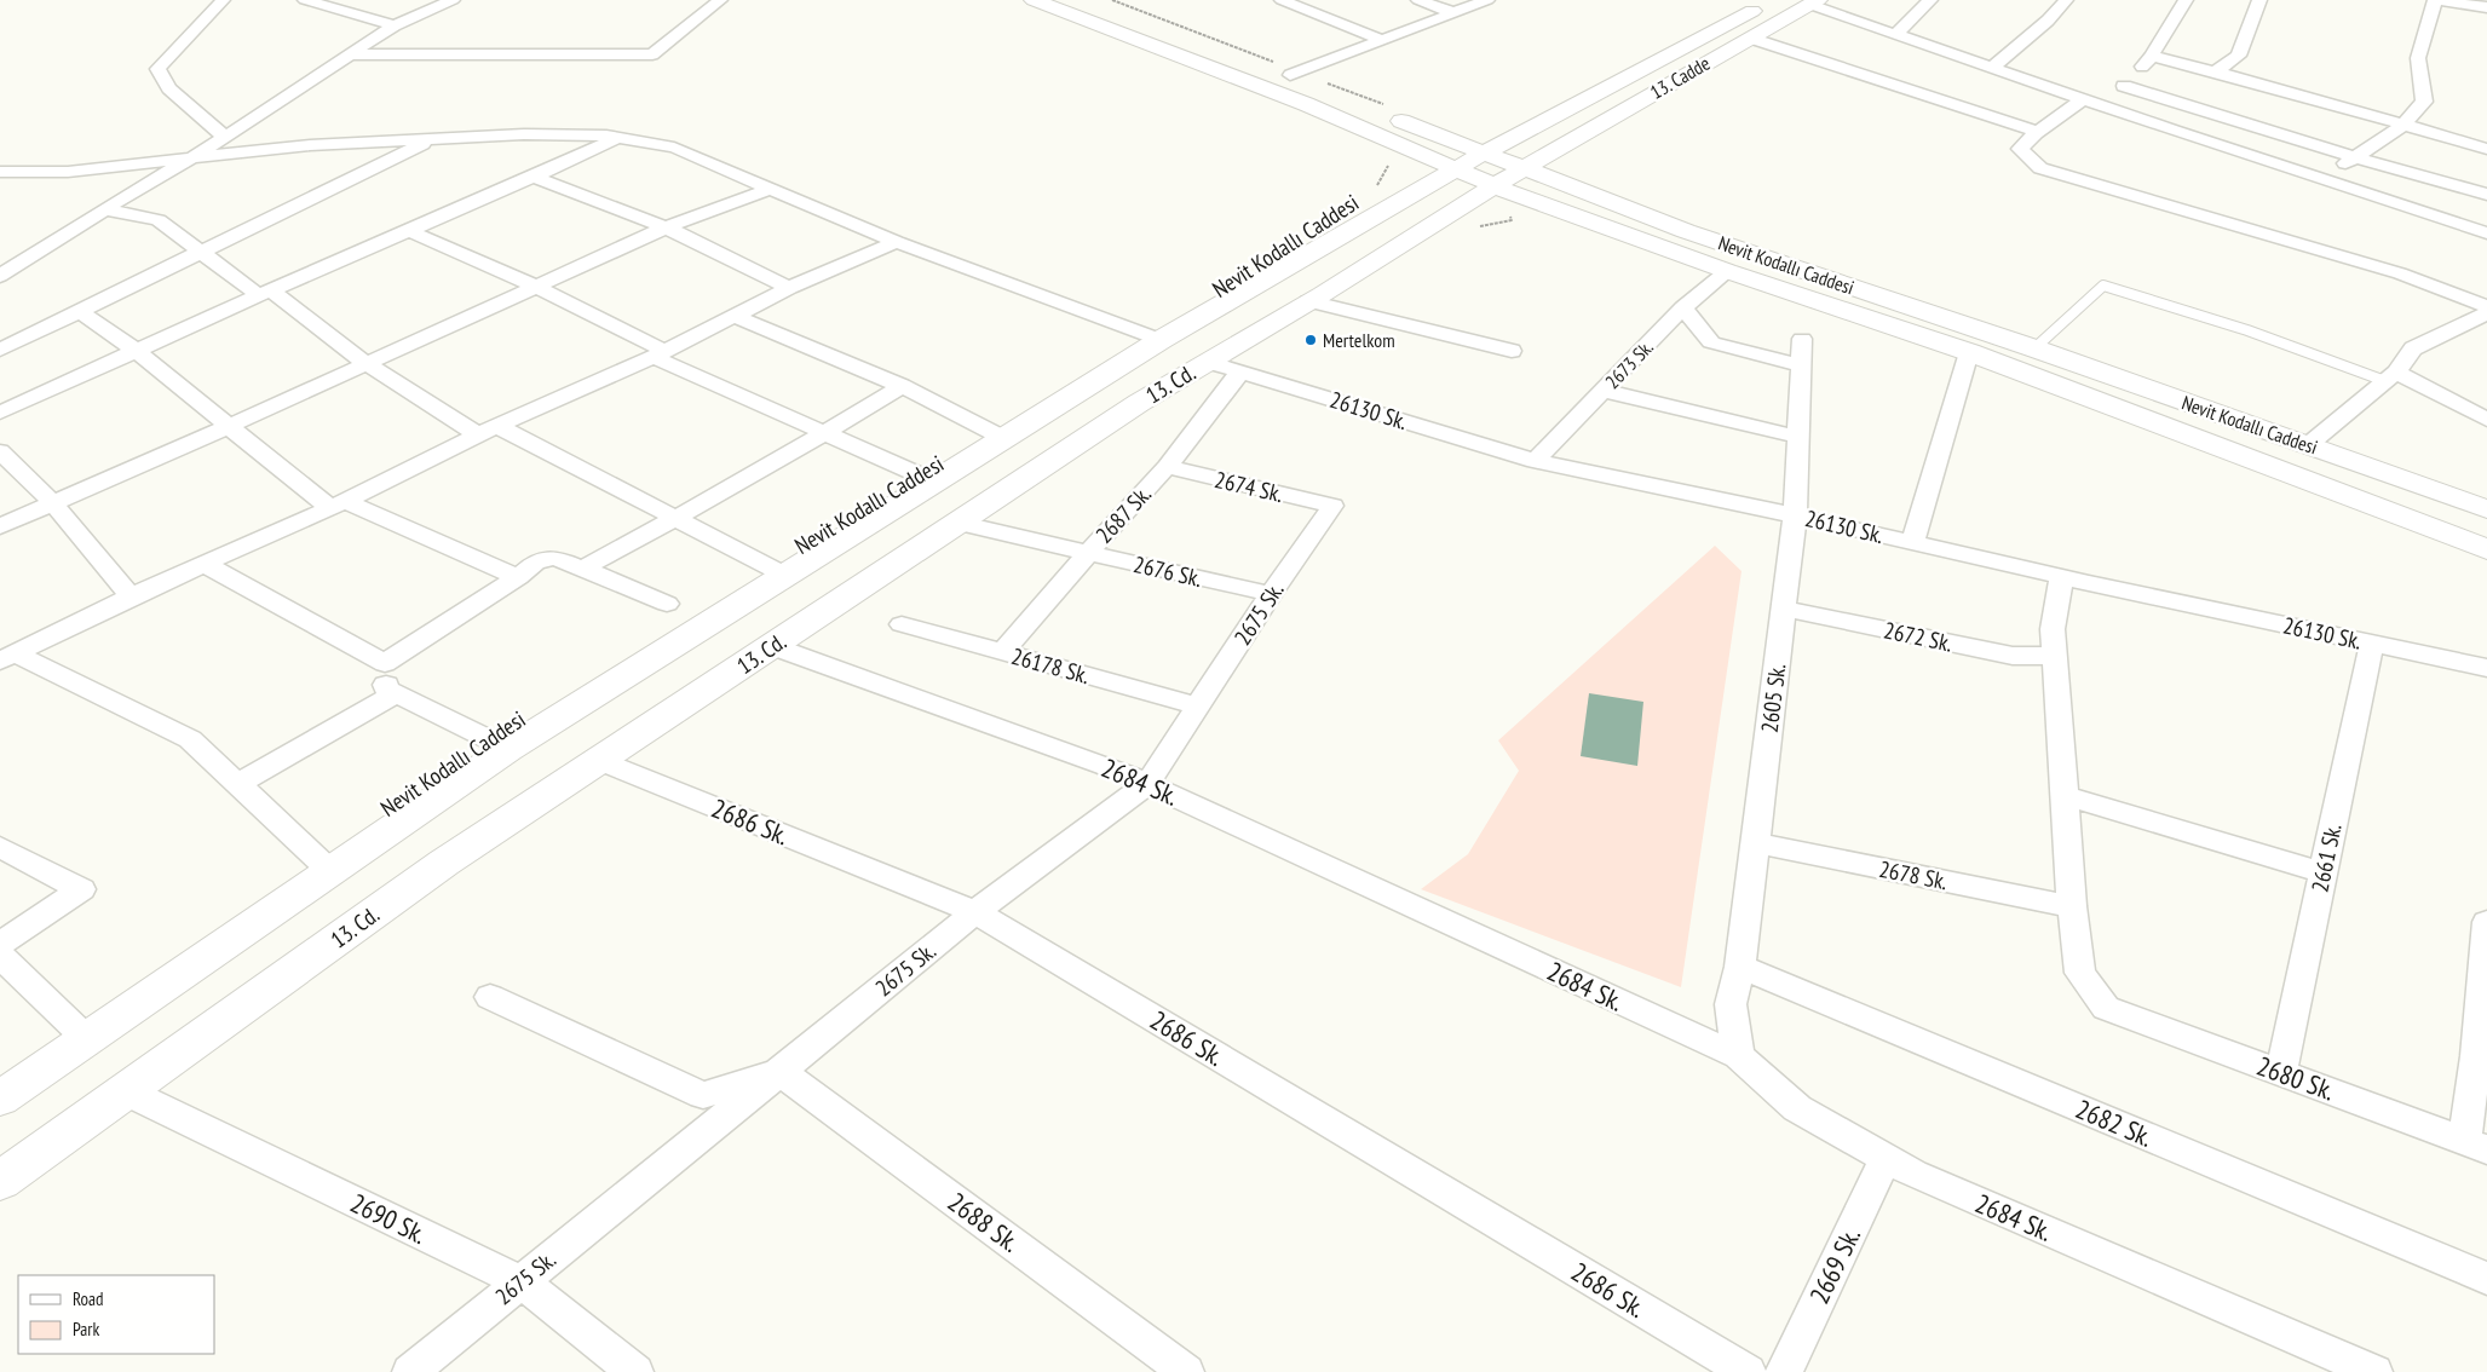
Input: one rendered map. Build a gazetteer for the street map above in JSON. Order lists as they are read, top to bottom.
{
  "streets": {
    "main road": ["13. Cadde", "Nevit Kodallı Caddesi", "13. Cd."],
    "street": [
      "2673 Sk.",
      "26130 Sk.",
      "2674 Sk.",
      "2687 Sk.",
      "2676 Sk.",
      "2675 Sk.",
      "2672 Sk.",
      "26178 Sk.",
      "2605 Sk.",
      "2684 Sk.",
      "2686 Sk.",
      "2661 Sk.",
      "2678 Sk.",
      "2680 Sk.",
      "2682 Sk.",
      "2690 Sk.",
      "2688 Sk.",
      "2669 Sk."
    ]
  },
  "crossings": [
    ["13. Cadde", "Nevit Kodallı Caddesi"],
    ["13. Cadde", "13. Cd."],
    ["Nevit Kodallı Caddesi", "13. Cd."],
    ["2673 Sk.", "26130 Sk."],
    ["13. Cd.", "26130 Sk."],
    ["13. Cd.", "2676 Sk."],
    ["13. Cd.", "2684 Sk."],
    ["13. Cd.", "2686 Sk."],
    ["13. Cd.", "2690 Sk."],
    ["26130 Sk.", "2687 Sk."],
    ["26130 Sk.", "2605 Sk."],
    ["26130 Sk.", "2661 Sk."],
    ["2674 Sk.", "2687 Sk."],
    ["2674 Sk.", "2675 Sk."],
    ["2687 Sk.", "2676 Sk."],
    ["2687 Sk.", "26178 Sk."],
    ["2676 Sk.", "2675 Sk."],
    ["2675 Sk.", "26178 Sk."],
    ["2675 Sk.", "2684 Sk."],
    ["2675 Sk.", "2686 Sk."],
    ["2675 Sk.", "2690 Sk."],
    ["2675 Sk.", "2688 Sk."],
    ["2672 Sk.", "2605 Sk."],
    ["2605 Sk.", "2684 Sk."],
    ["2605 Sk.", "2678 Sk."],
    ["2605 Sk.", "2682 Sk."],
    ["2684 Sk.", "2669 Sk."],
    ["2661 Sk.", "2680 Sk."],
    ["2678 Sk.", "2680 Sk."]
  ],
  "places": ["Mertelkom"],
  "legend": ["Road", "Park"]
}
